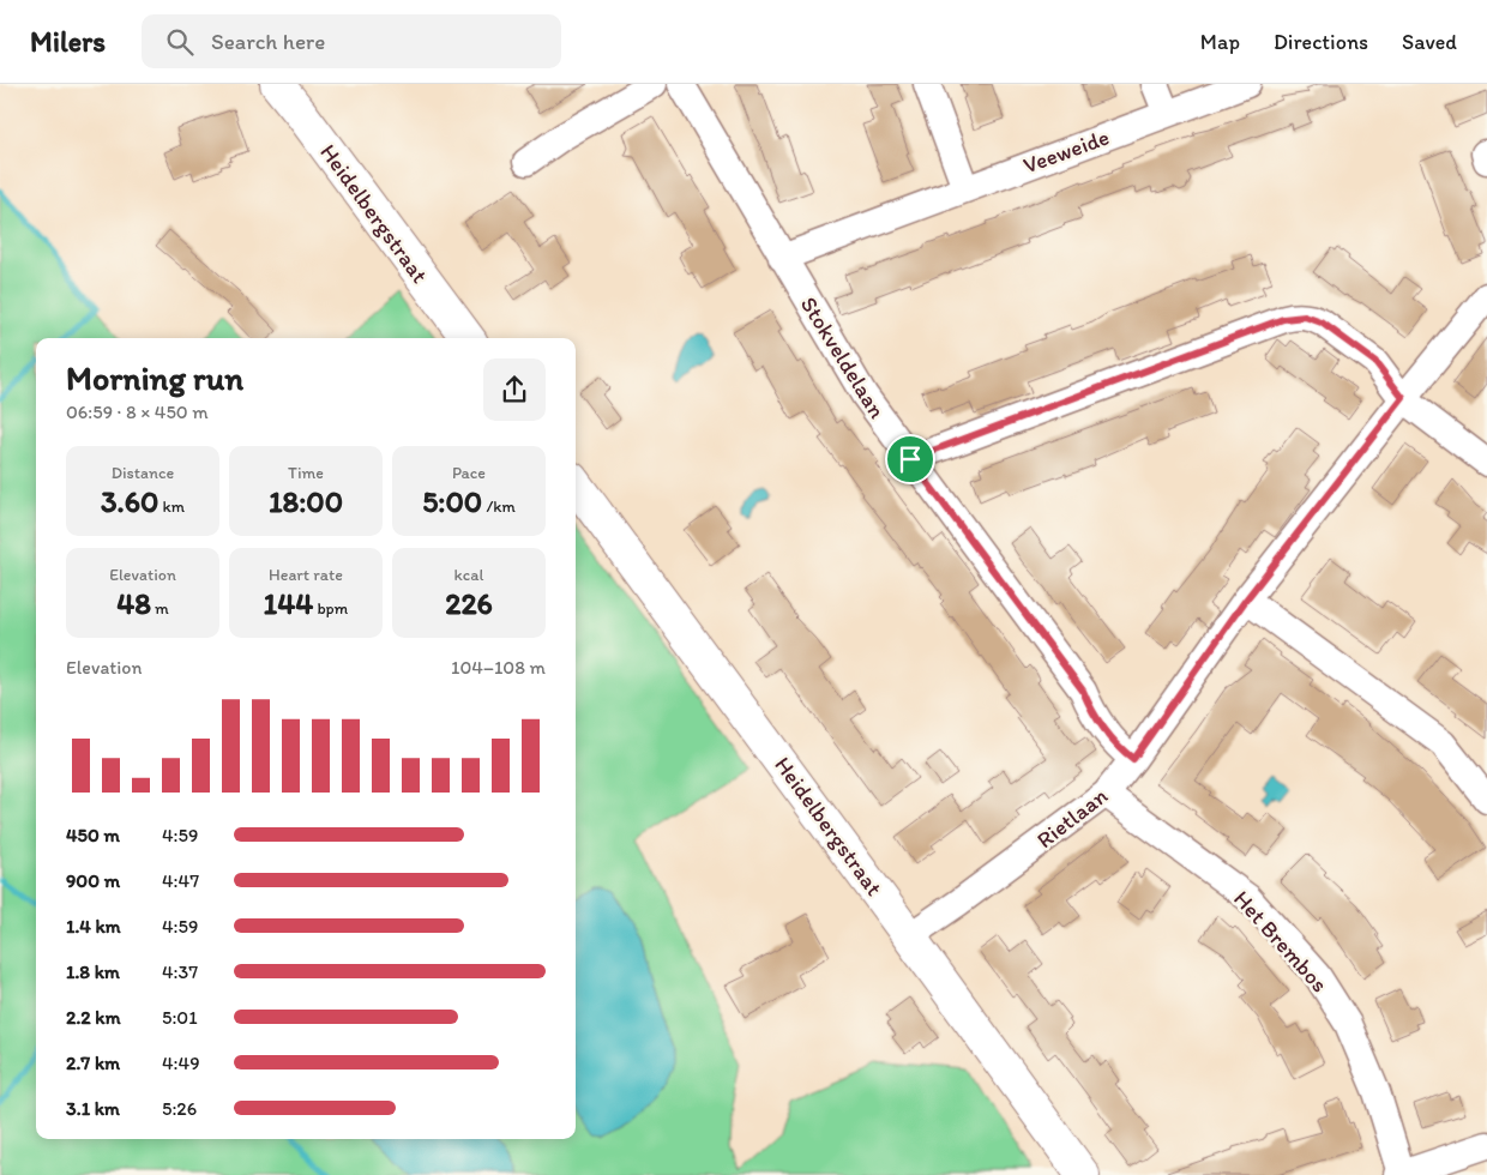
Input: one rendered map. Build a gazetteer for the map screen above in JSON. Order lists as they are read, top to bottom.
{
  "streets": {
    "main road": ["Heidelbergstraat"],
    "street": [
      "Veeweide",
      "Stokveldelaan",
      "Rietlaan",
      "Het Brembos"
    ]
  },
  "crossings": [
    ["Veeweide", "Stokveldelaan"],
    ["Heidelbergstraat", "Rietlaan"],
    ["Stokveldelaan", "Rietlaan"],
    ["Rietlaan", "Het Brembos"]
  ],
  "page": {
    "header": "Milers",
    "search": "Search here",
    "nav": ["Map", "Directions", "Saved"],
    "heading": ["Morning run", "06:59 · 8 × 450 m"],
    "stats": [
      ["Distance", "3.60 km"],
      ["Time", "18:00"],
      ["Pace", "5:00 /km"],
      ["Elevation", "48 m"],
      ["Heart rate", "144 bpm"],
      ["kcal", "226"]
    ],
    "chart": ["Elevation", "104–108 m"],
    "list": [
      {
        "name": "450 m",
        "note": "4:59"
      },
      {
        "name": "900 m",
        "note": "4:47"
      },
      {
        "name": "1.4 km",
        "note": "4:59"
      },
      {
        "name": "1.8 km",
        "note": "4:37"
      },
      {
        "name": "2.2 km",
        "note": "5:01"
      },
      {
        "name": "2.7 km",
        "note": "4:49"
      },
      {
        "name": "3.1 km",
        "note": "5:26"
      }
    ]
  }
}
